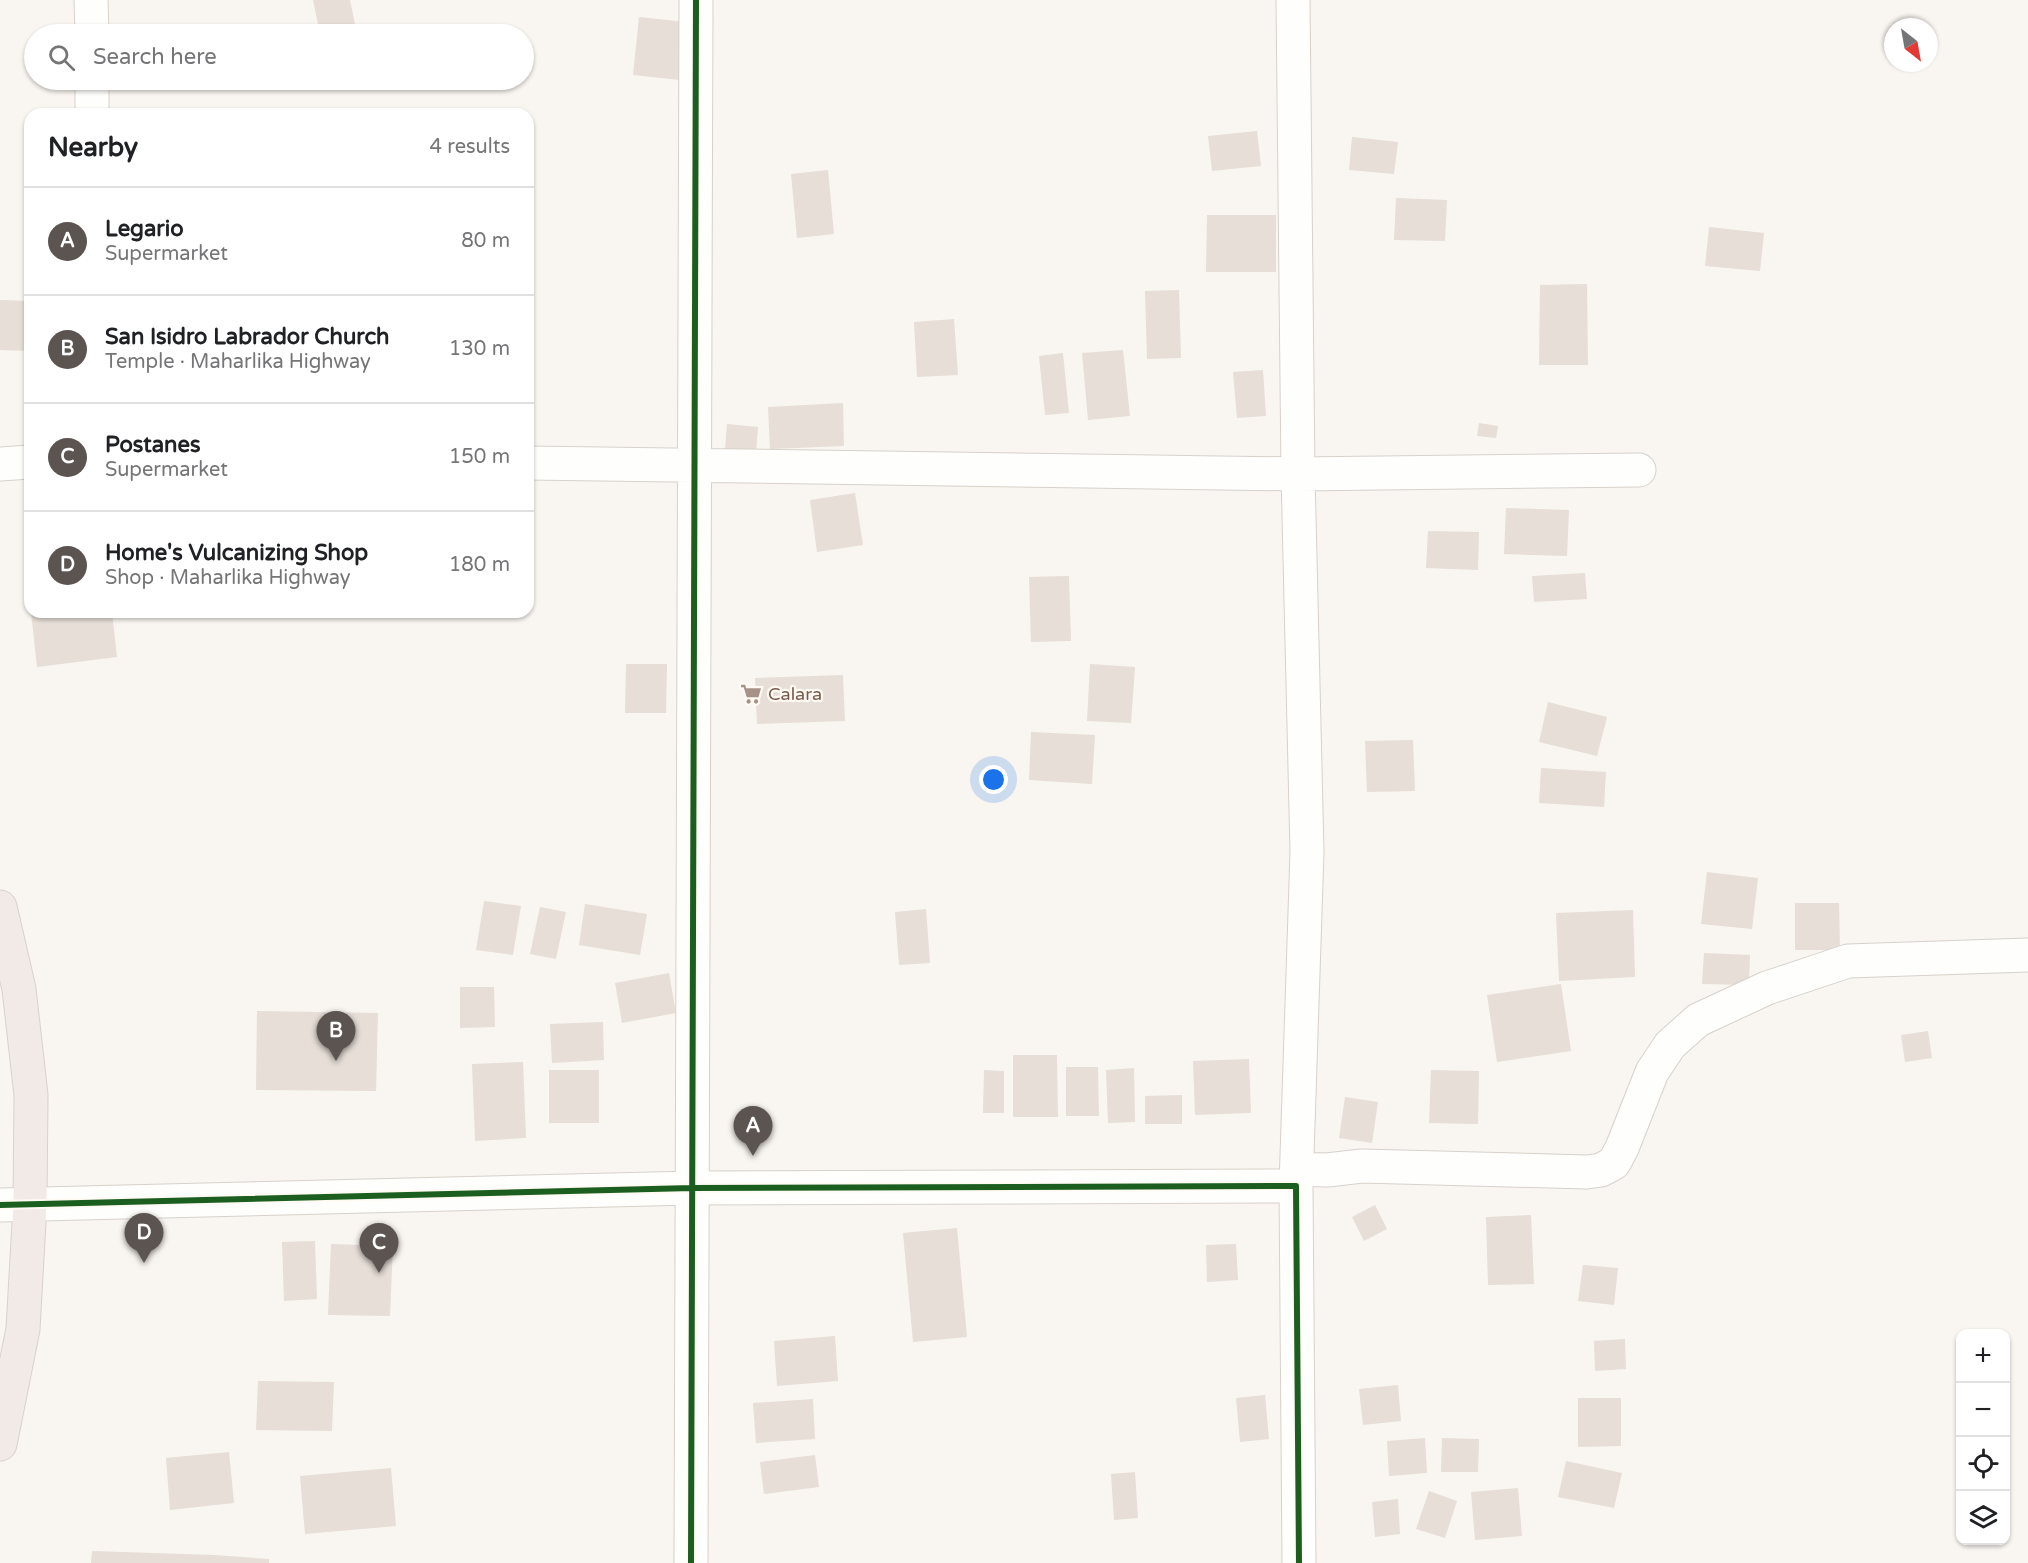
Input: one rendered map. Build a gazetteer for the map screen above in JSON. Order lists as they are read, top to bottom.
{
  "places": {
    "supermarket": ["Calara"]
  },
  "north": "bottom right",
  "page": {
    "search": "Search here",
    "heading": ["Nearby", "4 results"],
    "list": [
      {
        "mark": "A",
        "name": "Legario",
        "note": "Supermarket",
        "value": "80 m"
      },
      {
        "mark": "B",
        "name": "San Isidro Labrador Church",
        "note": "Temple · Maharlika Highway",
        "value": "130 m"
      },
      {
        "mark": "C",
        "name": "Postanes",
        "note": "Supermarket",
        "value": "150 m"
      },
      {
        "mark": "D",
        "name": "Home's Vulcanizing Shop",
        "note": "Shop · Maharlika Highway",
        "value": "180 m"
      }
    ],
    "pins": [
      "B",
      "A",
      "D",
      "C"
    ],
    "map_buttons": ["+", "−"]
  }
}
